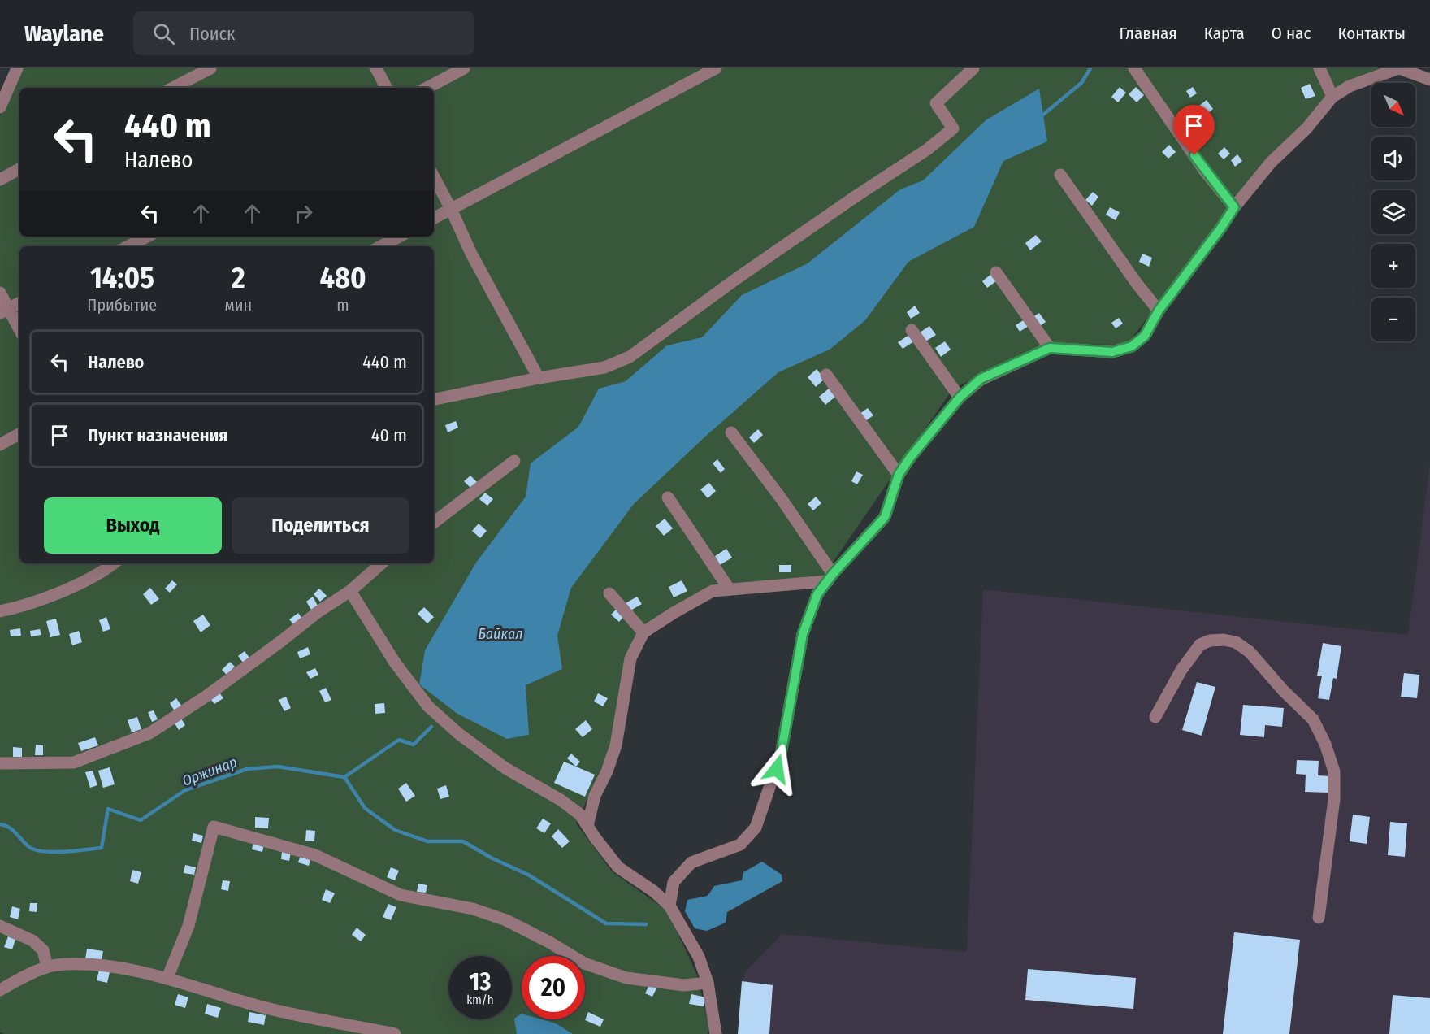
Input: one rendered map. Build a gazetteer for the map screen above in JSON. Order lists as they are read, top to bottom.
{
  "water": ["Байкал", "Оржинар"],
  "north": "bottom right",
  "page": {
    "header": "Waylane",
    "search": "Поиск",
    "nav": [
      "Главная",
      "Карта",
      "О нас",
      "Контакты"
    ],
    "map_buttons": ["+", "−"],
    "turn": ["440 m", "Налево"],
    "eta": [
      "14:05",
      "Прибытие",
      "2",
      "мин",
      "480",
      "m"
    ],
    "list": [
      {
        "name": "Налево",
        "value": "440 m"
      },
      {
        "name": "Пункт назначения",
        "value": "40 m"
      }
    ],
    "buttons": ["Выход", "Поделиться"],
    "speed": "13 km/h",
    "limit": "20"
  }
}
